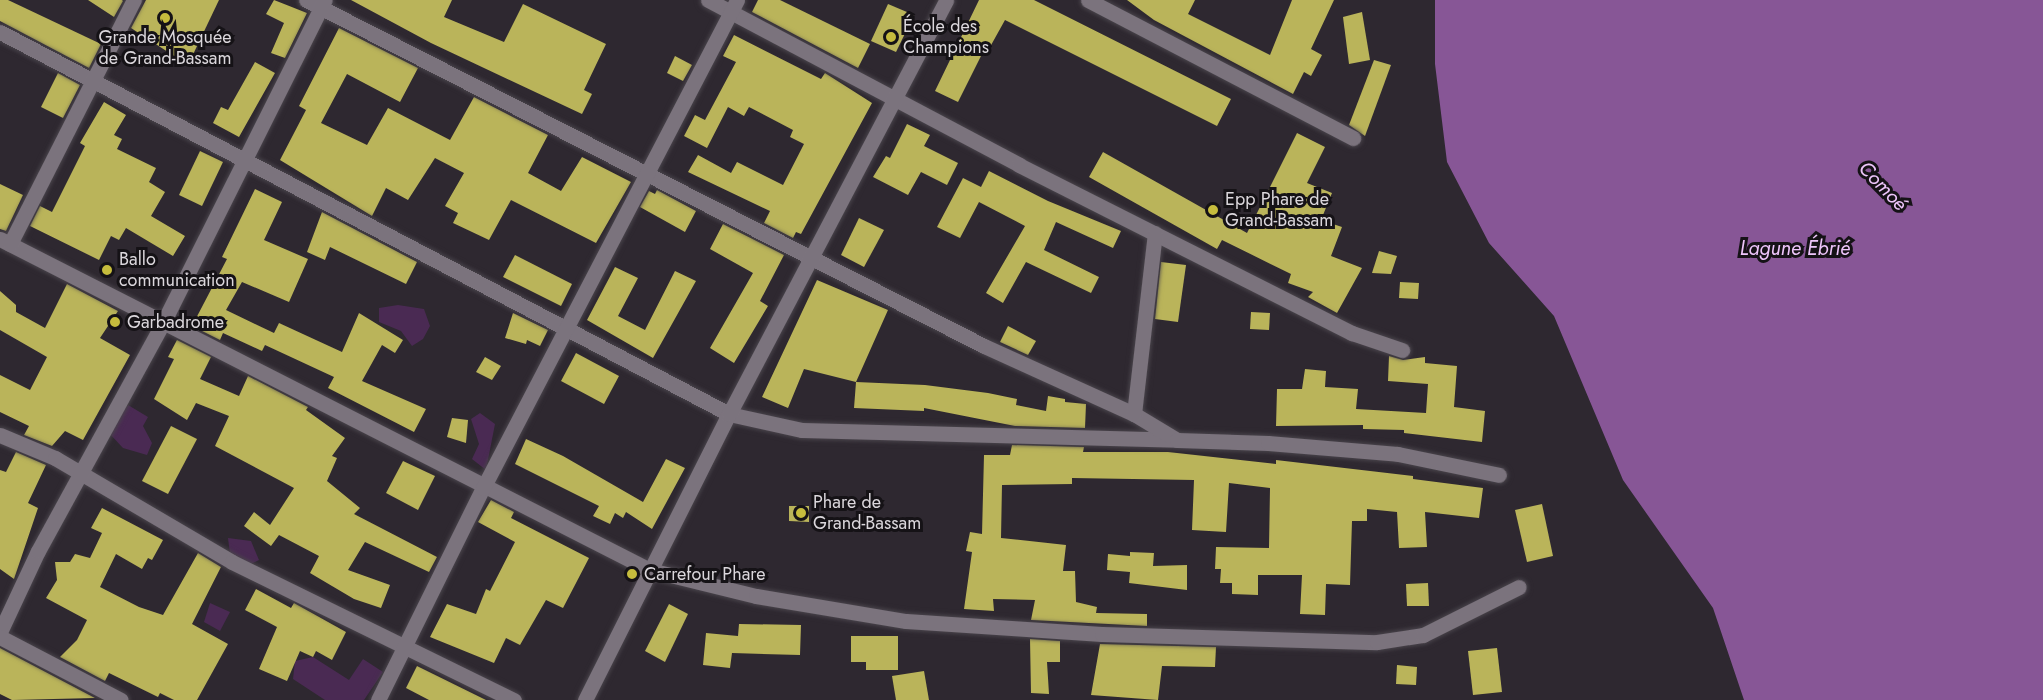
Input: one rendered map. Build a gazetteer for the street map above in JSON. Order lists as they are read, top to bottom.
{
  "water": ["Comoé", "Lagune Ébrié"],
  "places": [
    "Grande Mosquée de Grand-Bassam",
    "École des Champions",
    "Epp Phare de Grand-Bassam",
    "Ballo communication",
    "Garbadrome",
    "Phare de Grand-Bassam",
    "Carrefour Phare"
  ]
}
